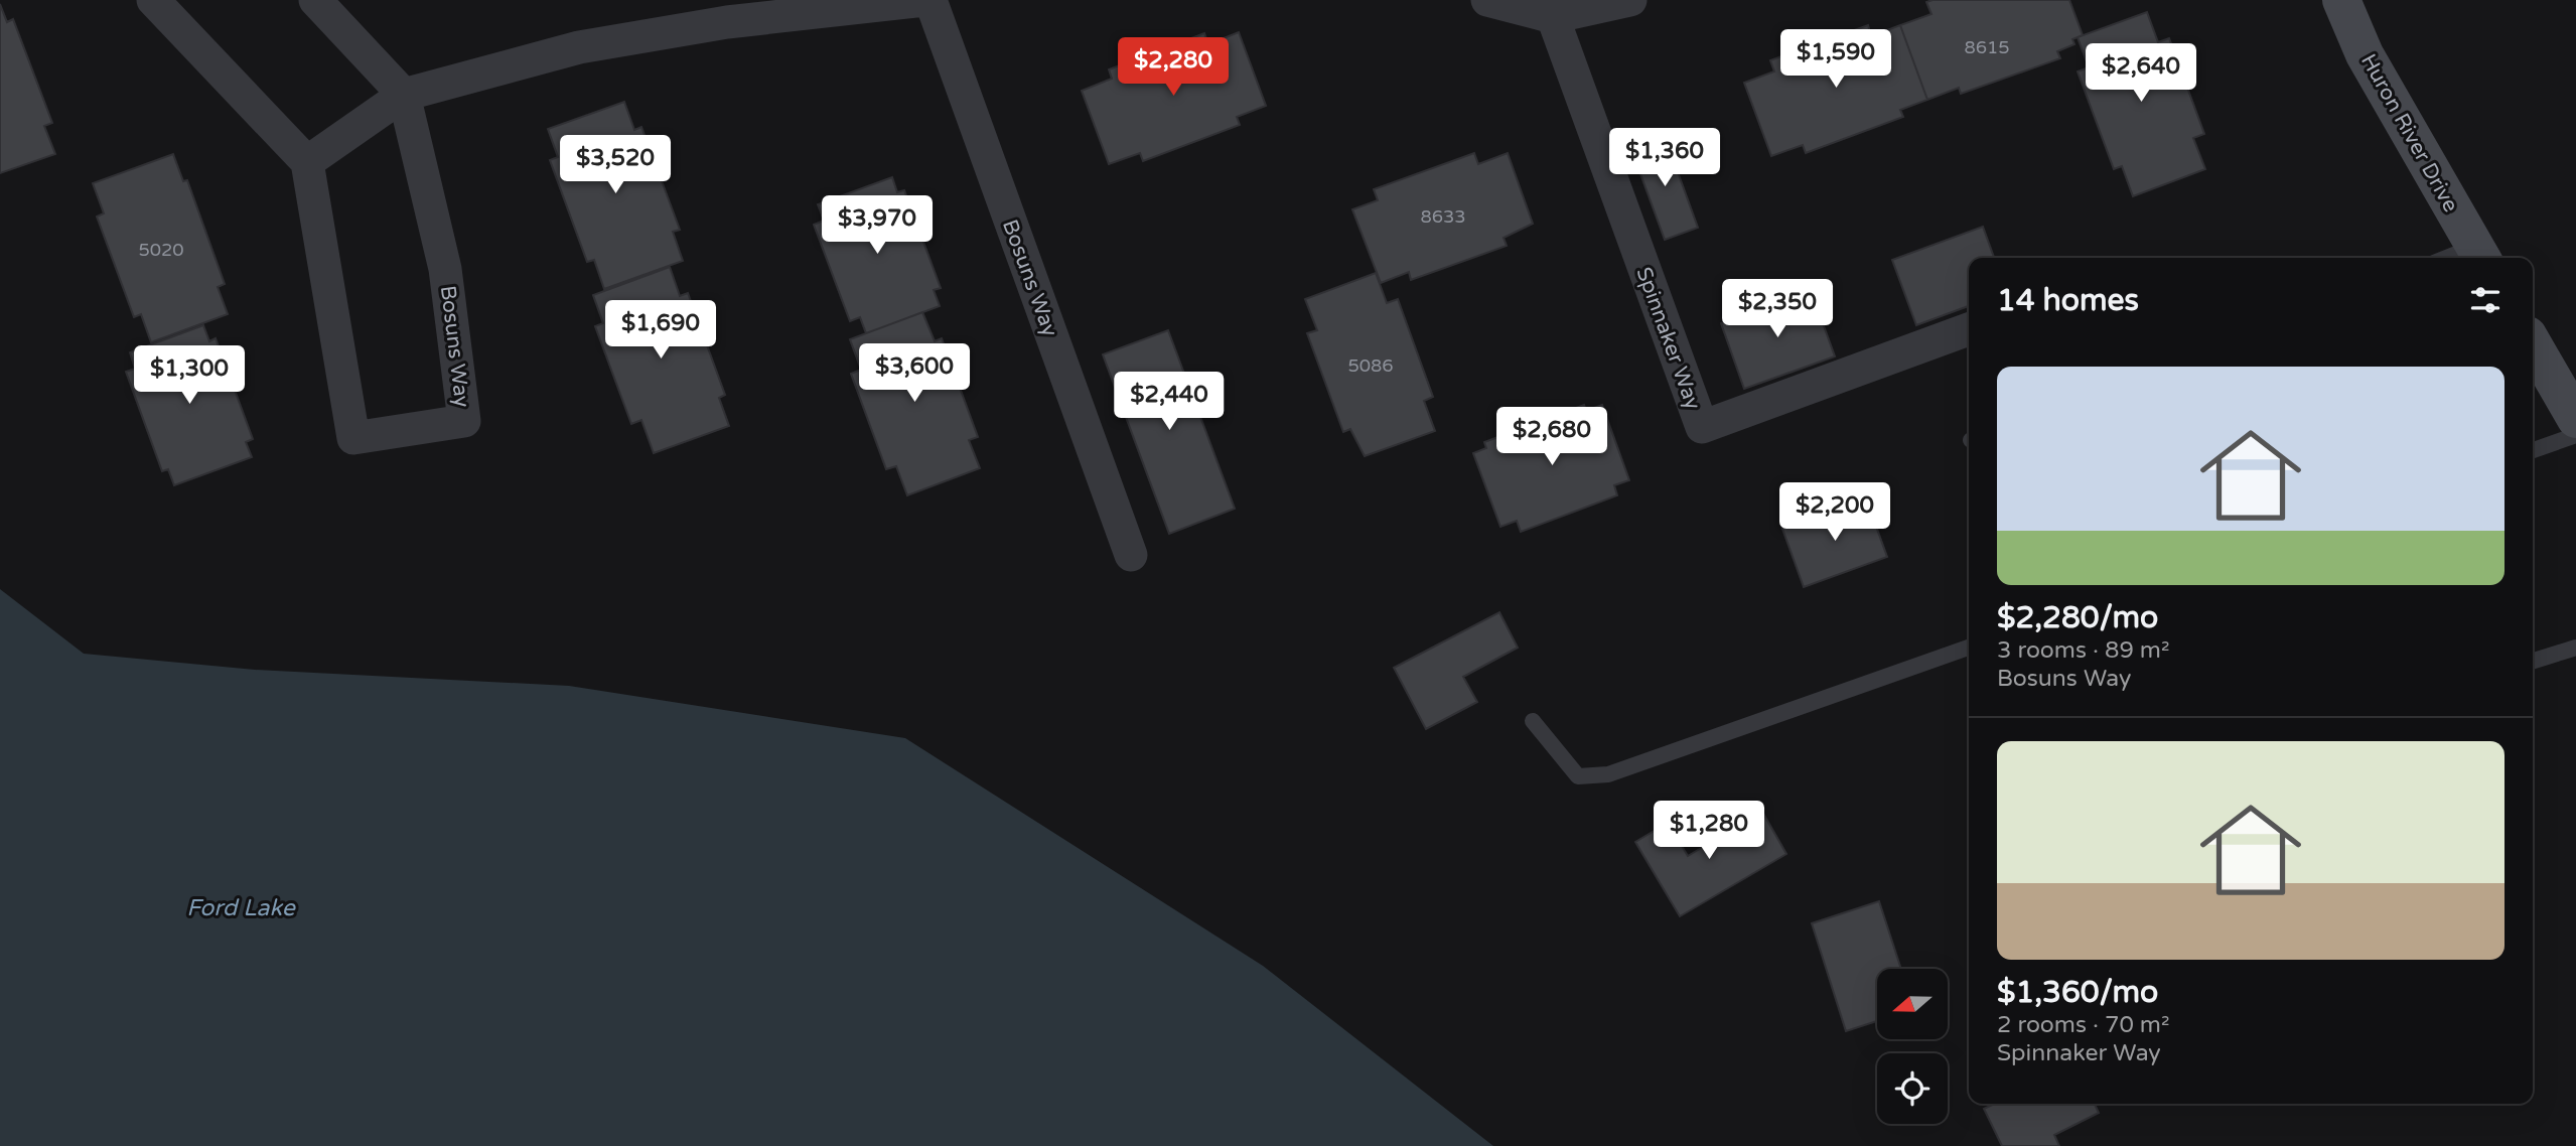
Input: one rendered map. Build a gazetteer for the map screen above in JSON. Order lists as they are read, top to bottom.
{
  "streets": {
    "main road": ["Huron River Drive"],
    "street": ["Bosuns Way", "Spinnaker Way"]
  },
  "water": ["Ford Lake"],
  "house_numbers": [
    "8615",
    "8633",
    "5020",
    "5086"
  ],
  "north": "left",
  "page": {
    "price": [
      "$1,590",
      "$2,280",
      "$2,640",
      "$1,360",
      "$3,520",
      "$3,970",
      "$2,350",
      "$1,690",
      "$3,600",
      "$1,300",
      "$2,440",
      "$2,680",
      "$2,200",
      "$1,280"
    ],
    "heading": "14 homes",
    "list": [
      {
        "name": "$2,280/mo",
        "note": "3 rooms · 89 m² · Bosuns Way"
      },
      {
        "name": "$1,360/mo",
        "note": "2 rooms · 70 m² · Spinnaker Way"
      }
    ]
  }
}
